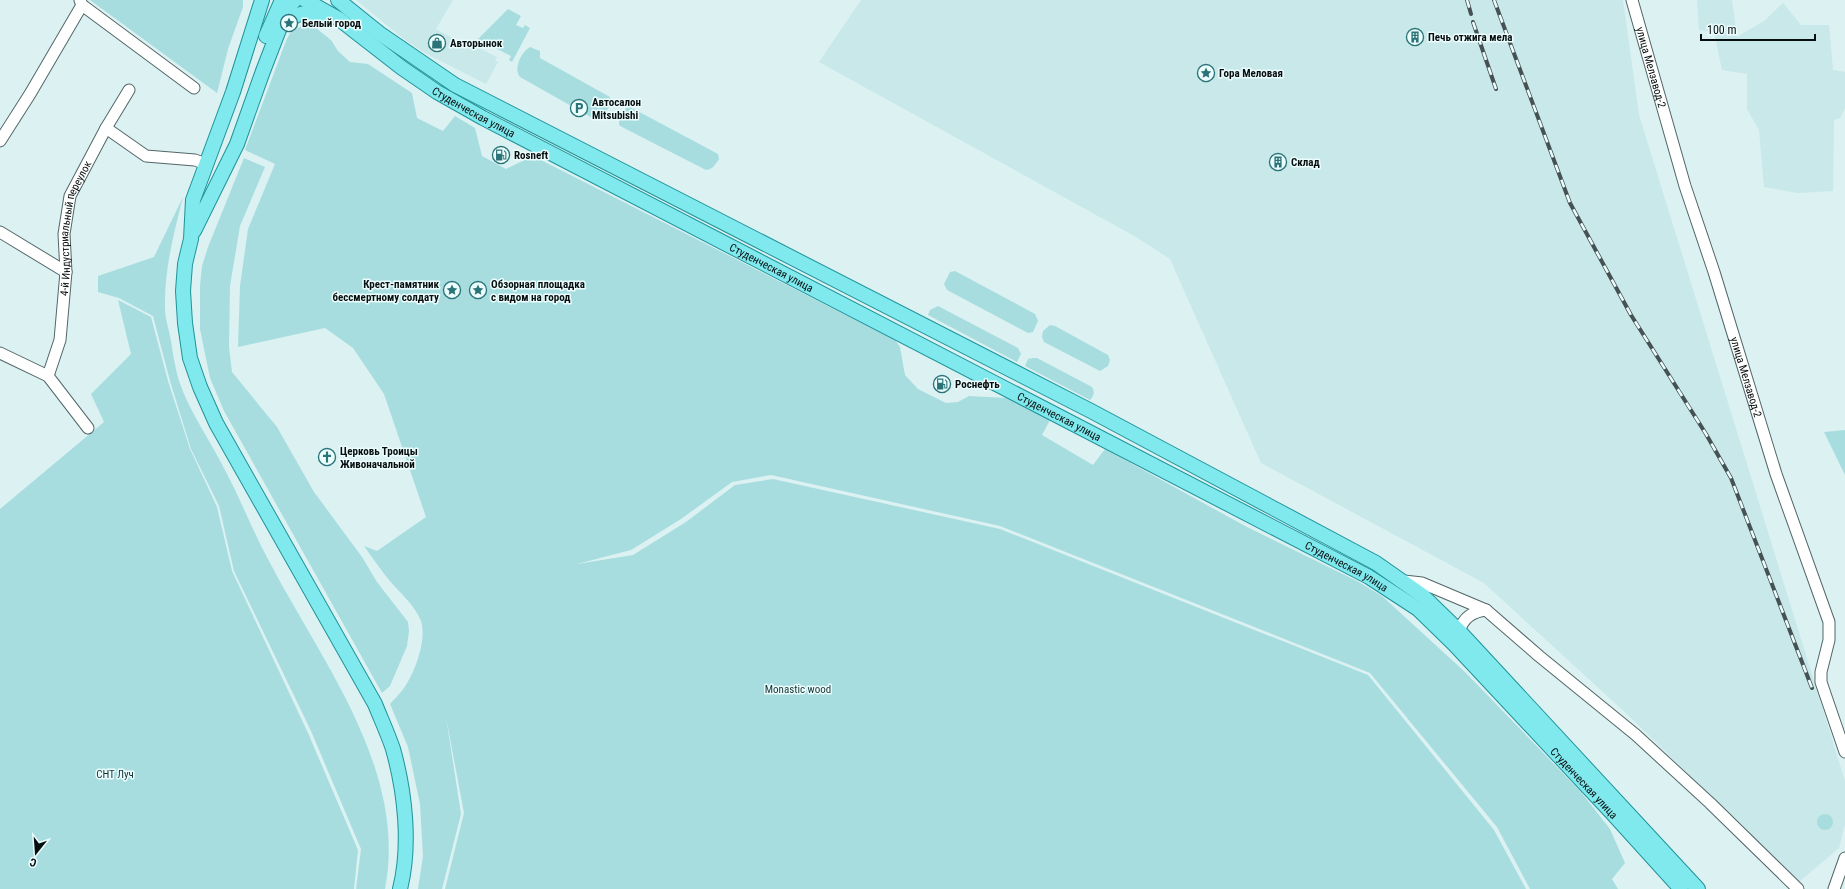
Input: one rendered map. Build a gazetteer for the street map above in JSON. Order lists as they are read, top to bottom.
{
  "streets": {
    "main road": ["Студенческая улица"],
    "street": ["улица Мелзавод-2", "4-й Индустриальный переулок"]
  },
  "parks": ["Monastic wood", "СНТ Луч"],
  "places": {
    "place": [
      "Белый город",
      "Гора Меловая",
      "Крест-памятник бессмертному солдату",
      "Обзорная площадка с видом на город"
    ],
    "building": ["Печь отжига мела", "Склад"],
    "shop": ["Авторынок"],
    "parking": ["Автосалон Mitsubishi"],
    "fuel station": ["Rosneft", "Роснефть"],
    "church": ["Церковь Троицы Живоначальной"]
  },
  "scale_bar": "100 m",
  "north": "bottom"
}
